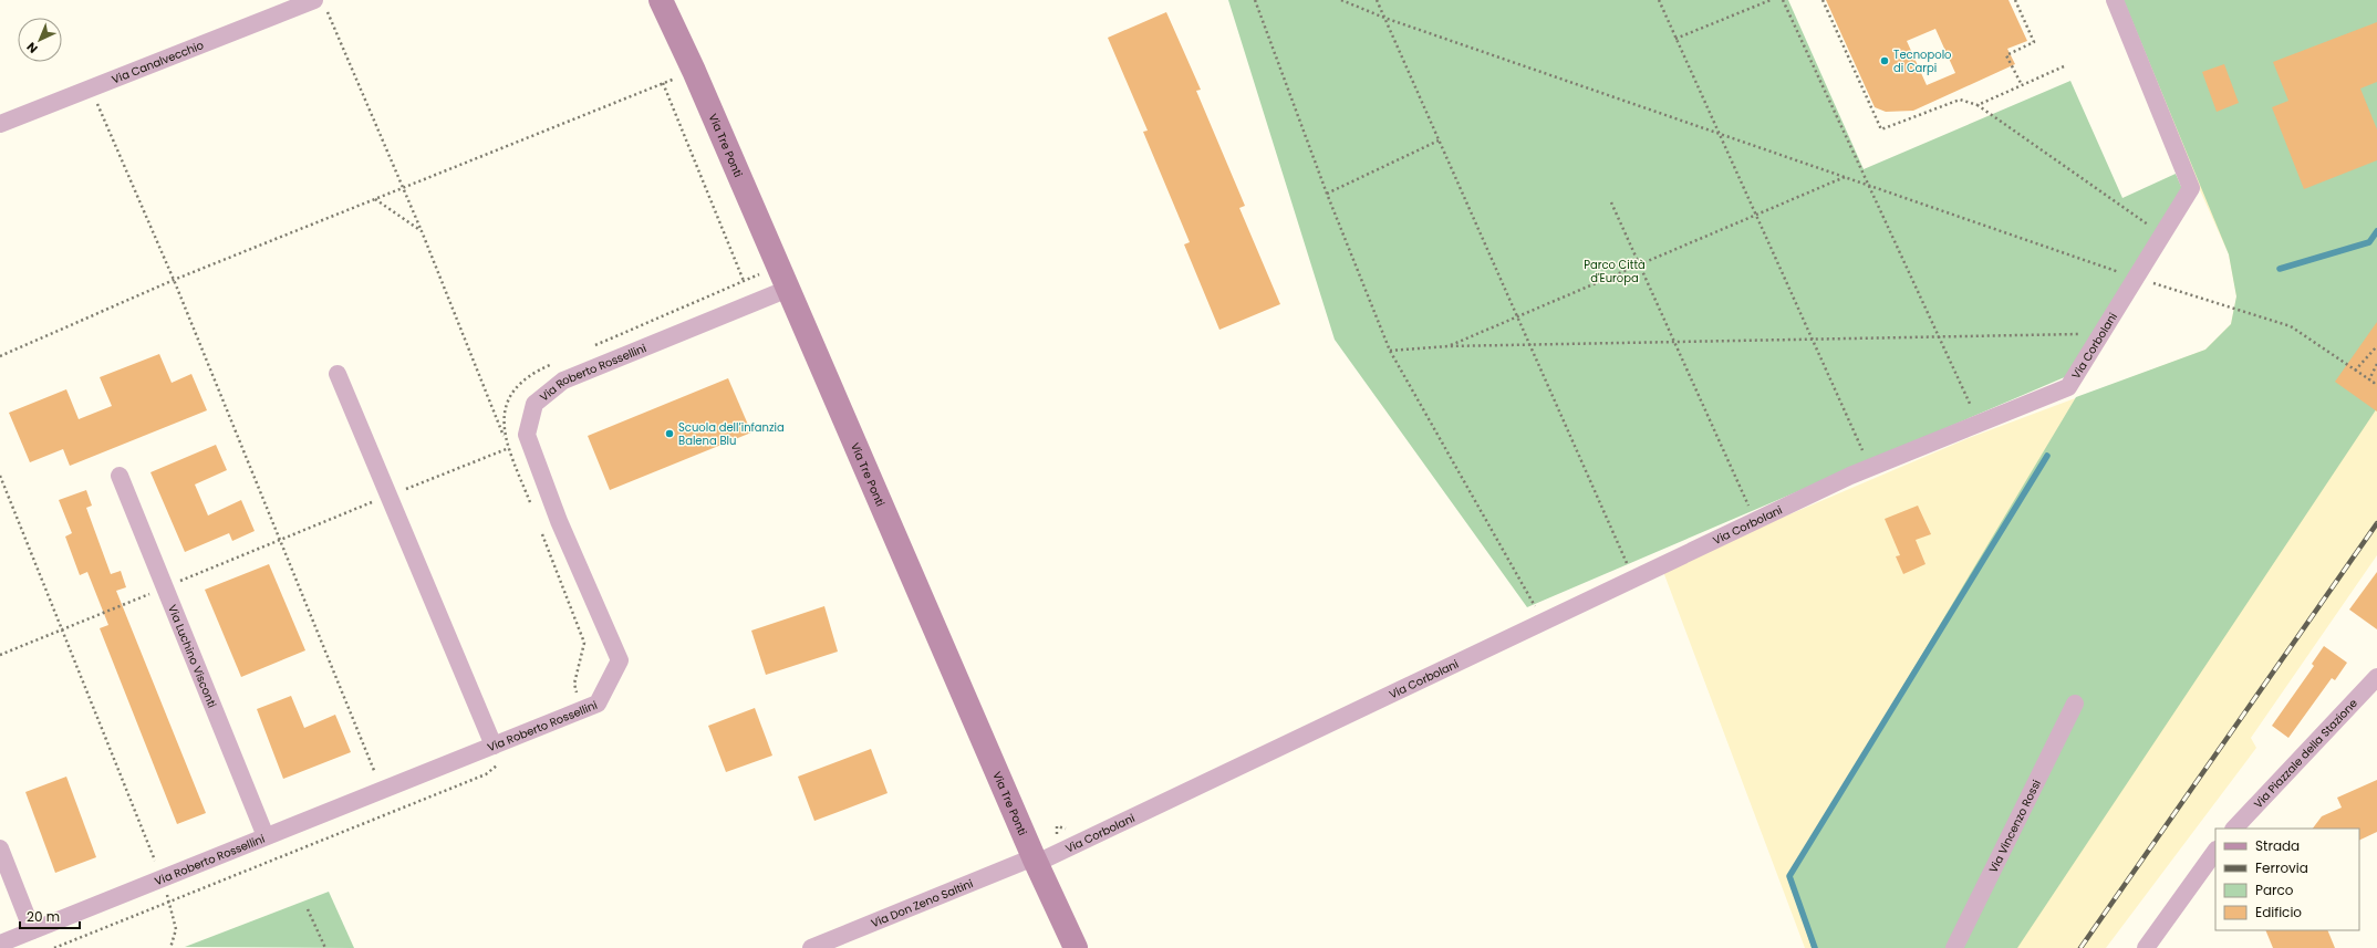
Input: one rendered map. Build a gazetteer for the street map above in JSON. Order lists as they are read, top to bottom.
{
  "streets": {
    "street": [
      "Via Canalvecchio",
      "Via Tre Ponti",
      "Via Corbolani",
      "Via Roberto Rossellini",
      "Via Luchino Visconti",
      "Via Piazzale della Stazione",
      "Via Vincenzo Rossi",
      "Via Don Zeno Saltini"
    ]
  },
  "crossings": [
    ["Via Tre Ponti", "Via Corbolani"],
    ["Via Tre Ponti", "Via Roberto Rossellini"],
    ["Via Tre Ponti", "Via Don Zeno Saltini"],
    ["Via Corbolani", "Via Don Zeno Saltini"],
    ["Via Roberto Rossellini", "Via Luchino Visconti"]
  ],
  "parks": ["Parco Città d'Europa"],
  "places": ["Tecnopolo di Carpi", "Scuola dell’infanzia Balena Blu"],
  "legend": [
    "Strada",
    "Ferrovia",
    "Parco",
    "Edificio"
  ],
  "scale_bar": "20 m",
  "north": "bottom left"
}
